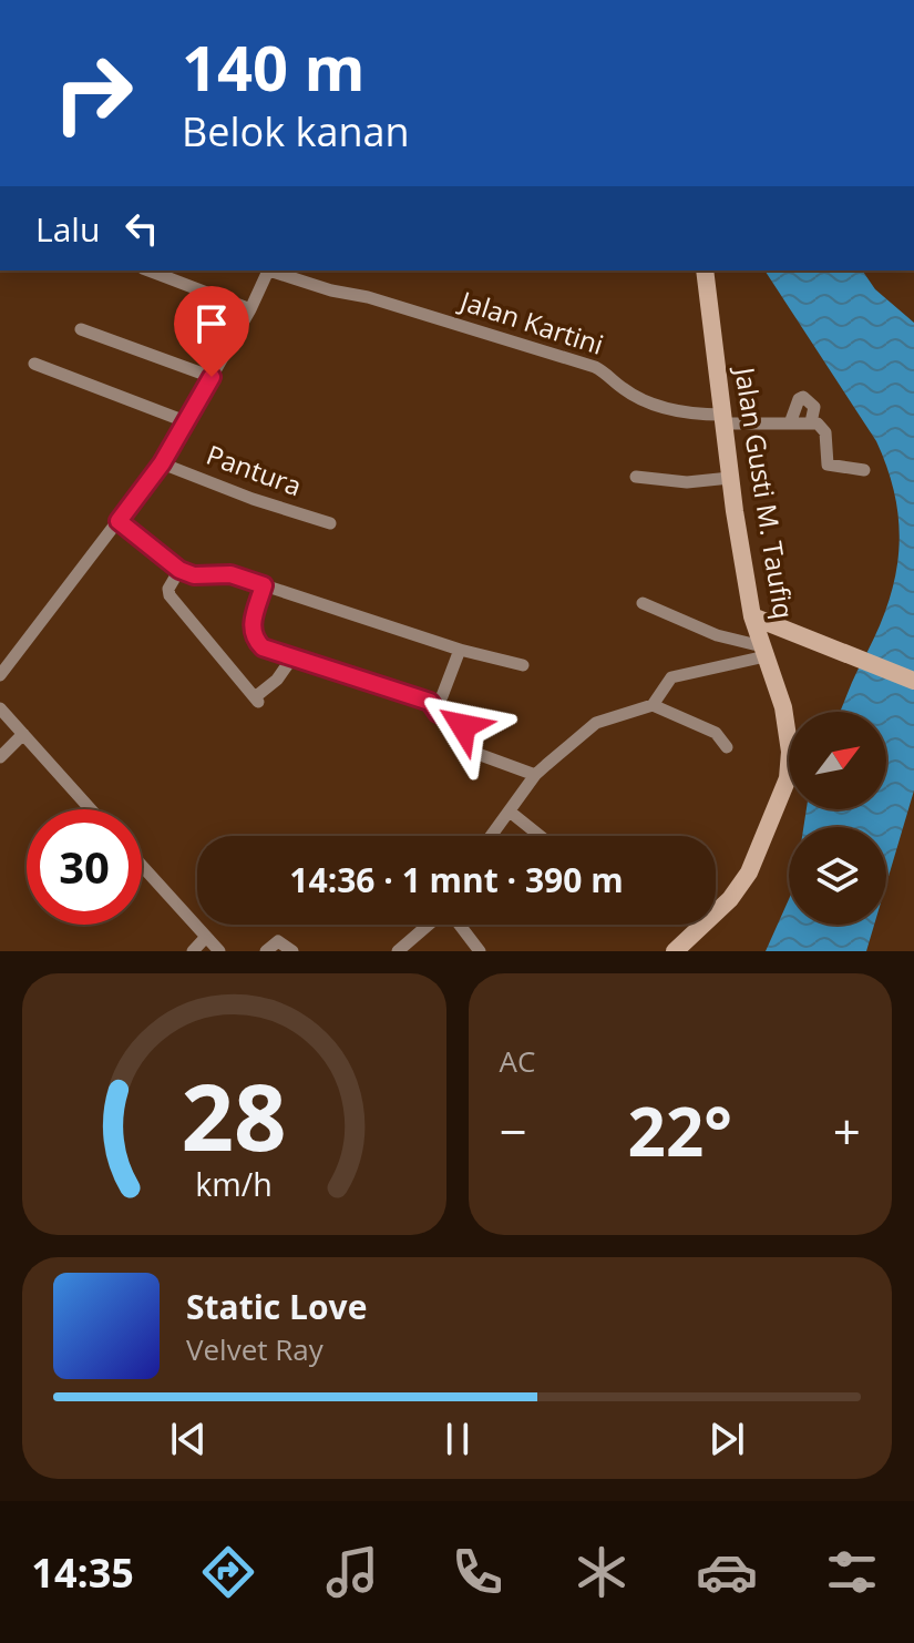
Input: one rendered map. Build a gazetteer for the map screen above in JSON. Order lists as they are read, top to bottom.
{
  "streets": {
    "main road": ["Jalan Gusti M. Taufiq"],
    "street": ["Jalan Kartini", "Pantura"]
  },
  "crossings": [
    ["Jalan Kartini", "Jalan Gusti M. Taufiq"]
  ],
  "north": "top right",
  "page": {
    "turn": ["140 m", "Belok kanan"],
    "then": "Lalu",
    "limit": "30",
    "trip": "14:36 · 1 mnt · 390 m",
    "tile": "AC",
    "heat": ["−", "22°", "+"],
    "song": ["Static Love", "Velvet Ray"],
    "tabs": "14:35",
    "gauge": ["28", "km/h"]
  }
}
